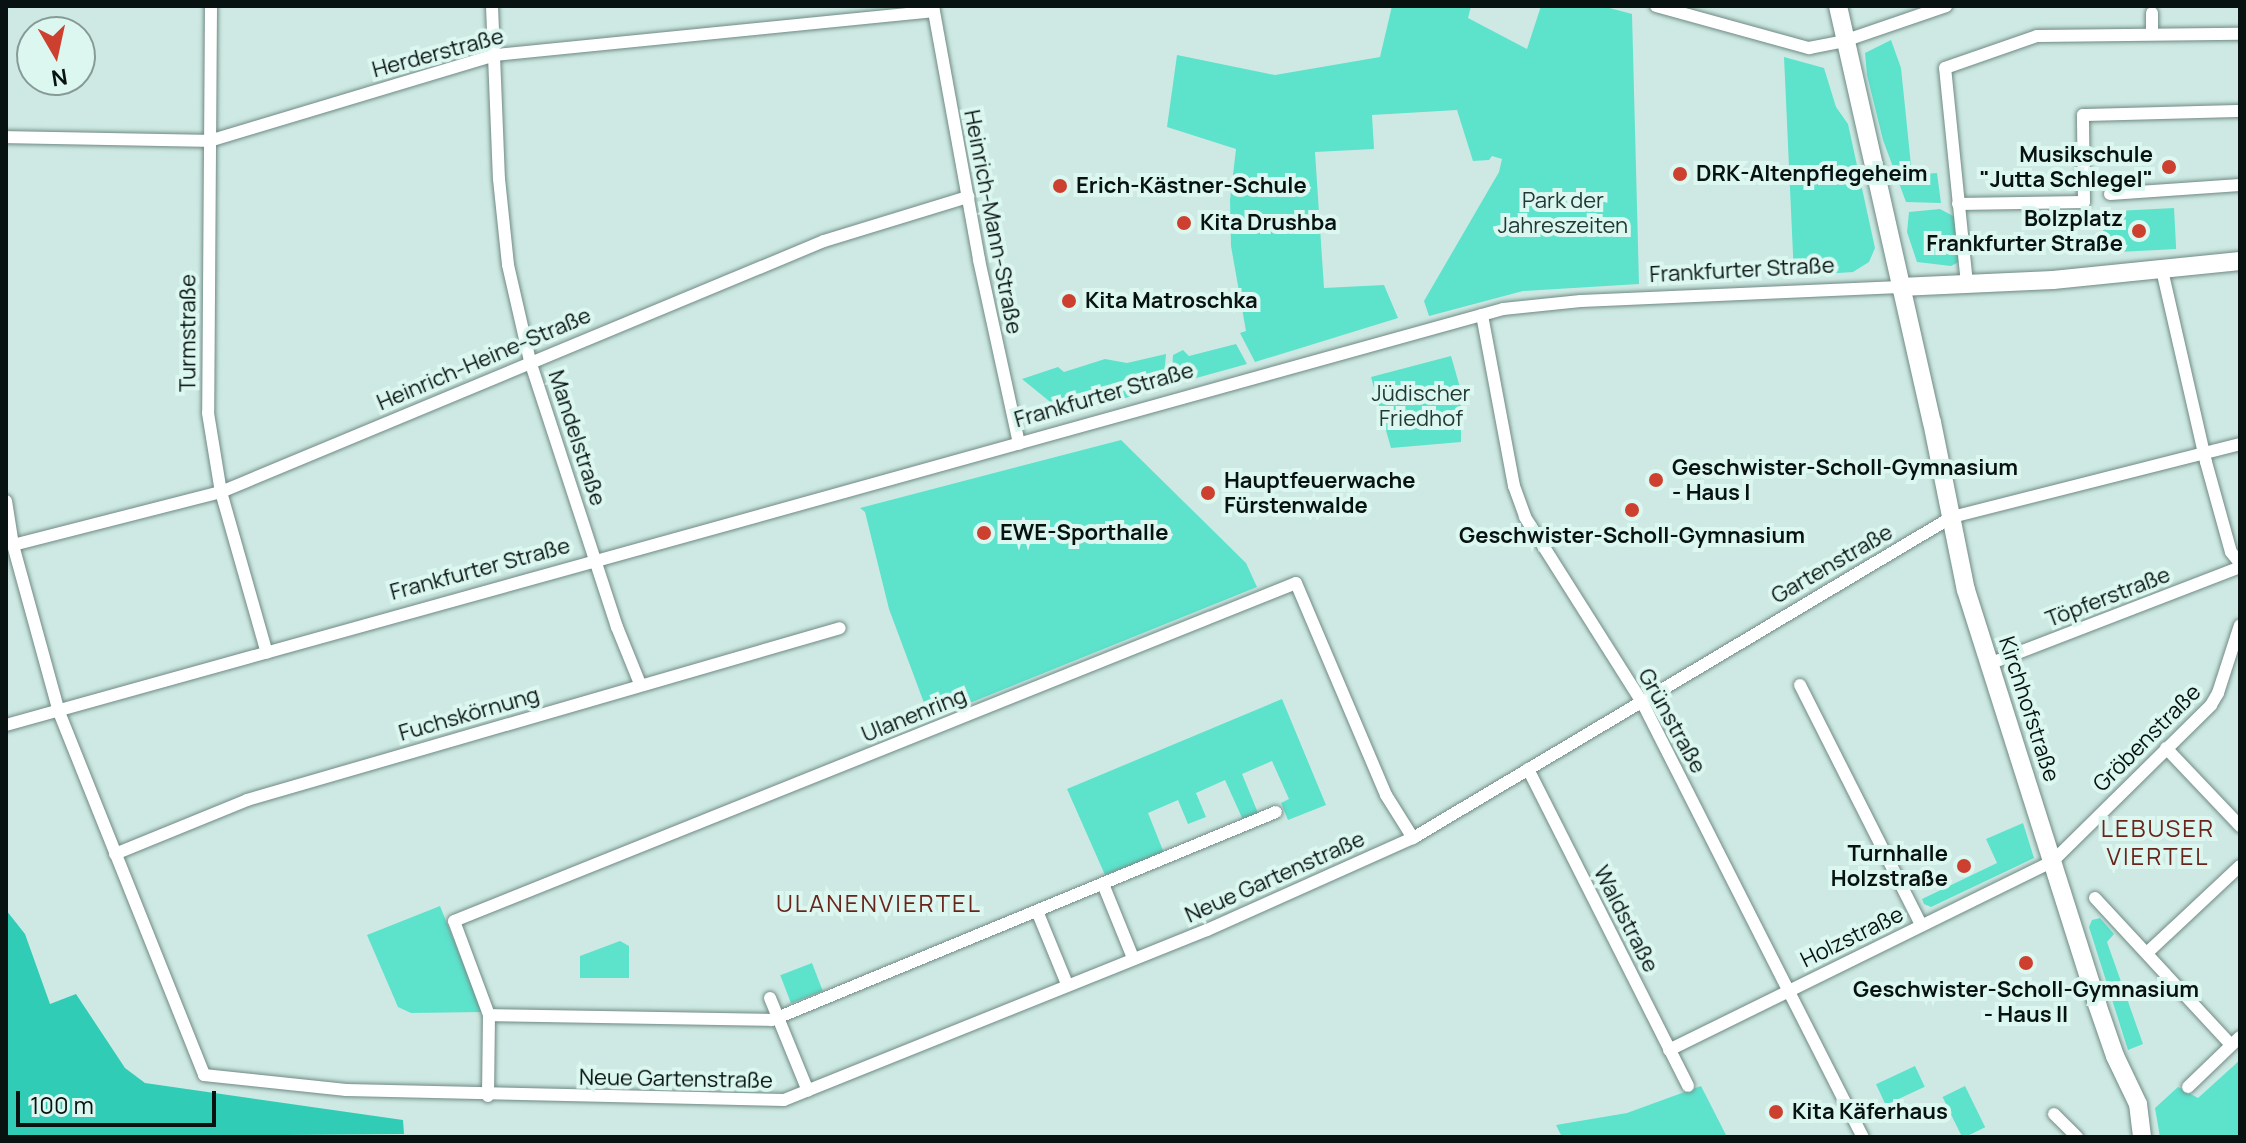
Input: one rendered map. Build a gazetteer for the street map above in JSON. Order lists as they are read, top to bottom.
{
  "streets": {
    "street": [
      "Herderstraße",
      "Heinrich-Mann-Straße",
      "Frankfurter Straße",
      "Turmstraße",
      "Heinrich-Heine-Straße",
      "Mandelstraße",
      "Gartenstraße",
      "Töpferstraße",
      "Kirchhofstraße",
      "Fuchskörnung",
      "Ulanenring",
      "Grünstraße",
      "Gröbenstraße",
      "Neue Gartenstraße",
      "Waldstraße",
      "Holzstraße"
    ]
  },
  "crossings": [
    ["Herderstraße", "Heinrich-Mann-Straße"],
    ["Herderstraße", "Turmstraße"],
    ["Herderstraße", "Mandelstraße"],
    ["Heinrich-Mann-Straße", "Frankfurter Straße"],
    ["Heinrich-Mann-Straße", "Heinrich-Heine-Straße"],
    ["Frankfurter Straße", "Turmstraße"],
    ["Frankfurter Straße", "Mandelstraße"],
    ["Frankfurter Straße", "Kirchhofstraße"],
    ["Frankfurter Straße", "Grünstraße"],
    ["Frankfurter Straße", "Neue Gartenstraße"],
    ["Turmstraße", "Heinrich-Heine-Straße"],
    ["Heinrich-Heine-Straße", "Mandelstraße"],
    ["Heinrich-Heine-Straße", "Neue Gartenstraße"],
    ["Mandelstraße", "Fuchskörnung"],
    ["Gartenstraße", "Kirchhofstraße"],
    ["Gartenstraße", "Grünstraße"],
    ["Gartenstraße", "Neue Gartenstraße"],
    ["Töpferstraße", "Kirchhofstraße"],
    ["Kirchhofstraße", "Gröbenstraße"],
    ["Kirchhofstraße", "Holzstraße"],
    ["Fuchskörnung", "Neue Gartenstraße"],
    ["Ulanenring", "Neue Gartenstraße"],
    ["Grünstraße", "Neue Gartenstraße"],
    ["Grünstraße", "Holzstraße"],
    ["Gröbenstraße", "Holzstraße"],
    ["Neue Gartenstraße", "Waldstraße"],
    ["Waldstraße", "Holzstraße"]
  ],
  "districts": ["LEBUSER VIERTEL", "ULANENVIERTEL"],
  "parks": ["Park der Jahreszeiten", "Jüdischer Friedhof"],
  "places": [
    "Musikschule \"Jutta Schlegel\"",
    "DRK-Altenpflegeheim",
    "Erich-Kästner-Schule",
    "Kita Drushba",
    "Bolzplatz Frankfurter Straße",
    "Kita Matroschka",
    "Geschwister-Scholl-Gymnasium - Haus I",
    "Hauptfeuerwache Fürstenwalde",
    "Geschwister-Scholl-Gymnasium",
    "EWE-Sporthalle",
    "Turnhalle Holzstraße",
    "Geschwister-Scholl-Gymnasium - Haus II",
    "Kita Käferhaus"
  ],
  "scale_bar": "100 m",
  "north": "bottom"
}
